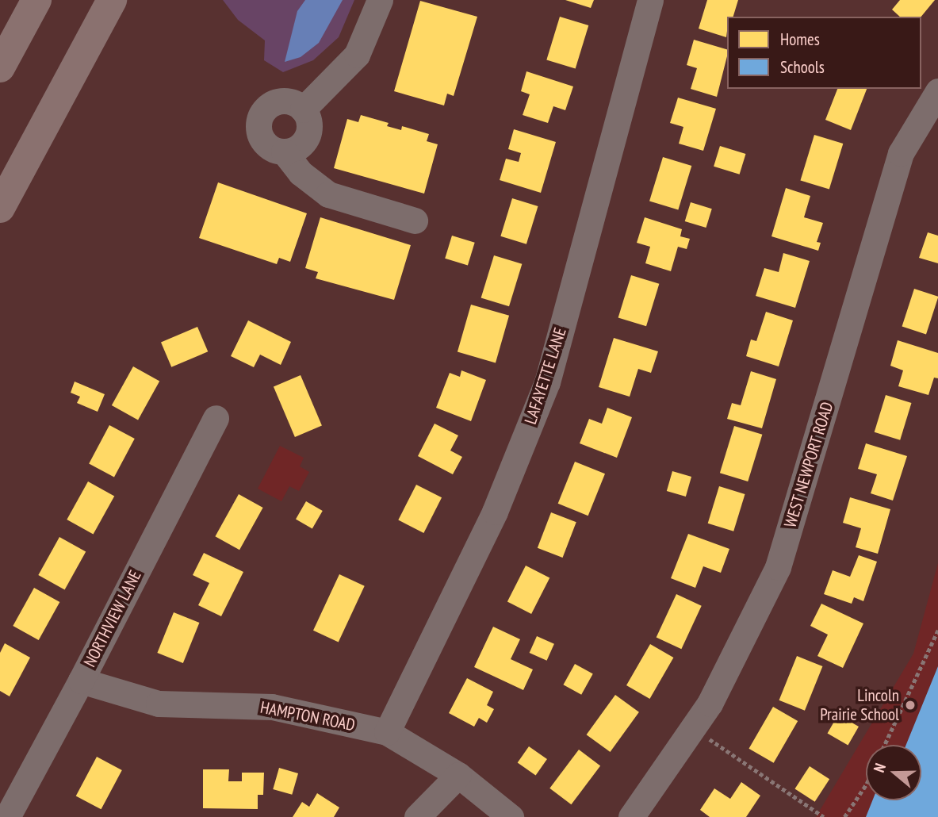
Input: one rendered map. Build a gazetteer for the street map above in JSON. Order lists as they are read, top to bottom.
{
  "streets": {
    "street": [
      "LAFAYETTE LANE",
      "WEST NEWPORT ROAD",
      "NORTHVIEW LANE",
      "HAMPTON ROAD"
    ]
  },
  "crossings": [
    ["LAFAYETTE LANE", "HAMPTON ROAD"],
    ["NORTHVIEW LANE", "HAMPTON ROAD"]
  ],
  "places": ["Lincoln Prairie School"],
  "legend": ["Homes", "Schools"],
  "north": "left"
}
